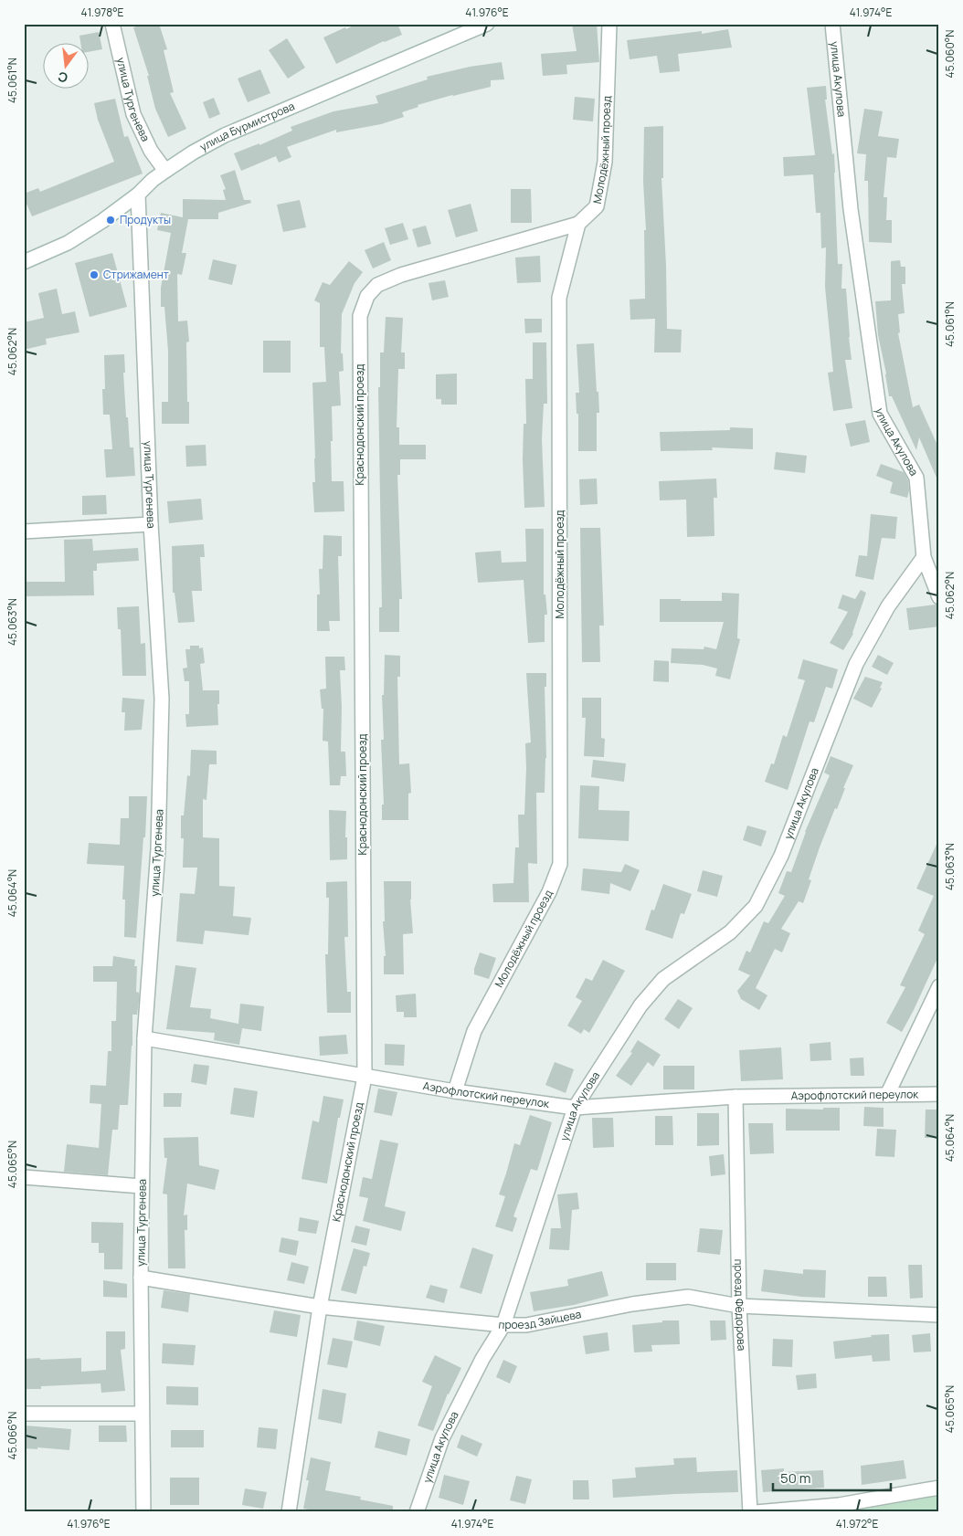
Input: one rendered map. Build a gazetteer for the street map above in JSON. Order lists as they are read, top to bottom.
{
  "streets": {
    "street": [
      "улица Акулова",
      "улица Тургенева",
      "улица Бурмистрова",
      "Молодёжный проезд",
      "Краснодонский проезд",
      "Аэрофлотский переулок",
      "проезд Фёдорова",
      "проезд Зайцева"
    ]
  },
  "crossings": [
    ["улица Акулова", "Аэрофлотский переулок"],
    ["улица Акулова", "проезд Зайцева"],
    ["улица Тургенева", "улица Бурмистрова"],
    ["улица Тургенева", "Аэрофлотский переулок"],
    ["улица Тургенева", "проезд Зайцева"],
    ["Молодёжный проезд", "Краснодонский проезд"],
    ["Молодёжный проезд", "Аэрофлотский переулок"],
    ["Краснодонский проезд", "Аэрофлотский переулок"],
    ["Краснодонский проезд", "проезд Зайцева"],
    ["Аэрофлотский переулок", "проезд Фёдорова"],
    ["проезд Фёдорова", "проезд Зайцева"]
  ],
  "places": ["Продукты", "Стрижамент"],
  "scale_bar": "50 m",
  "north": "bottom",
  "coordinates": [
    "41.978°E",
    "41.976°E",
    "41.974°E",
    "45.060°N",
    "45.061°N",
    "45.062°N",
    "45.063°N",
    "45.064°N",
    "45.065°N",
    "45.066°N",
    "41.972°E"
  ]
}
